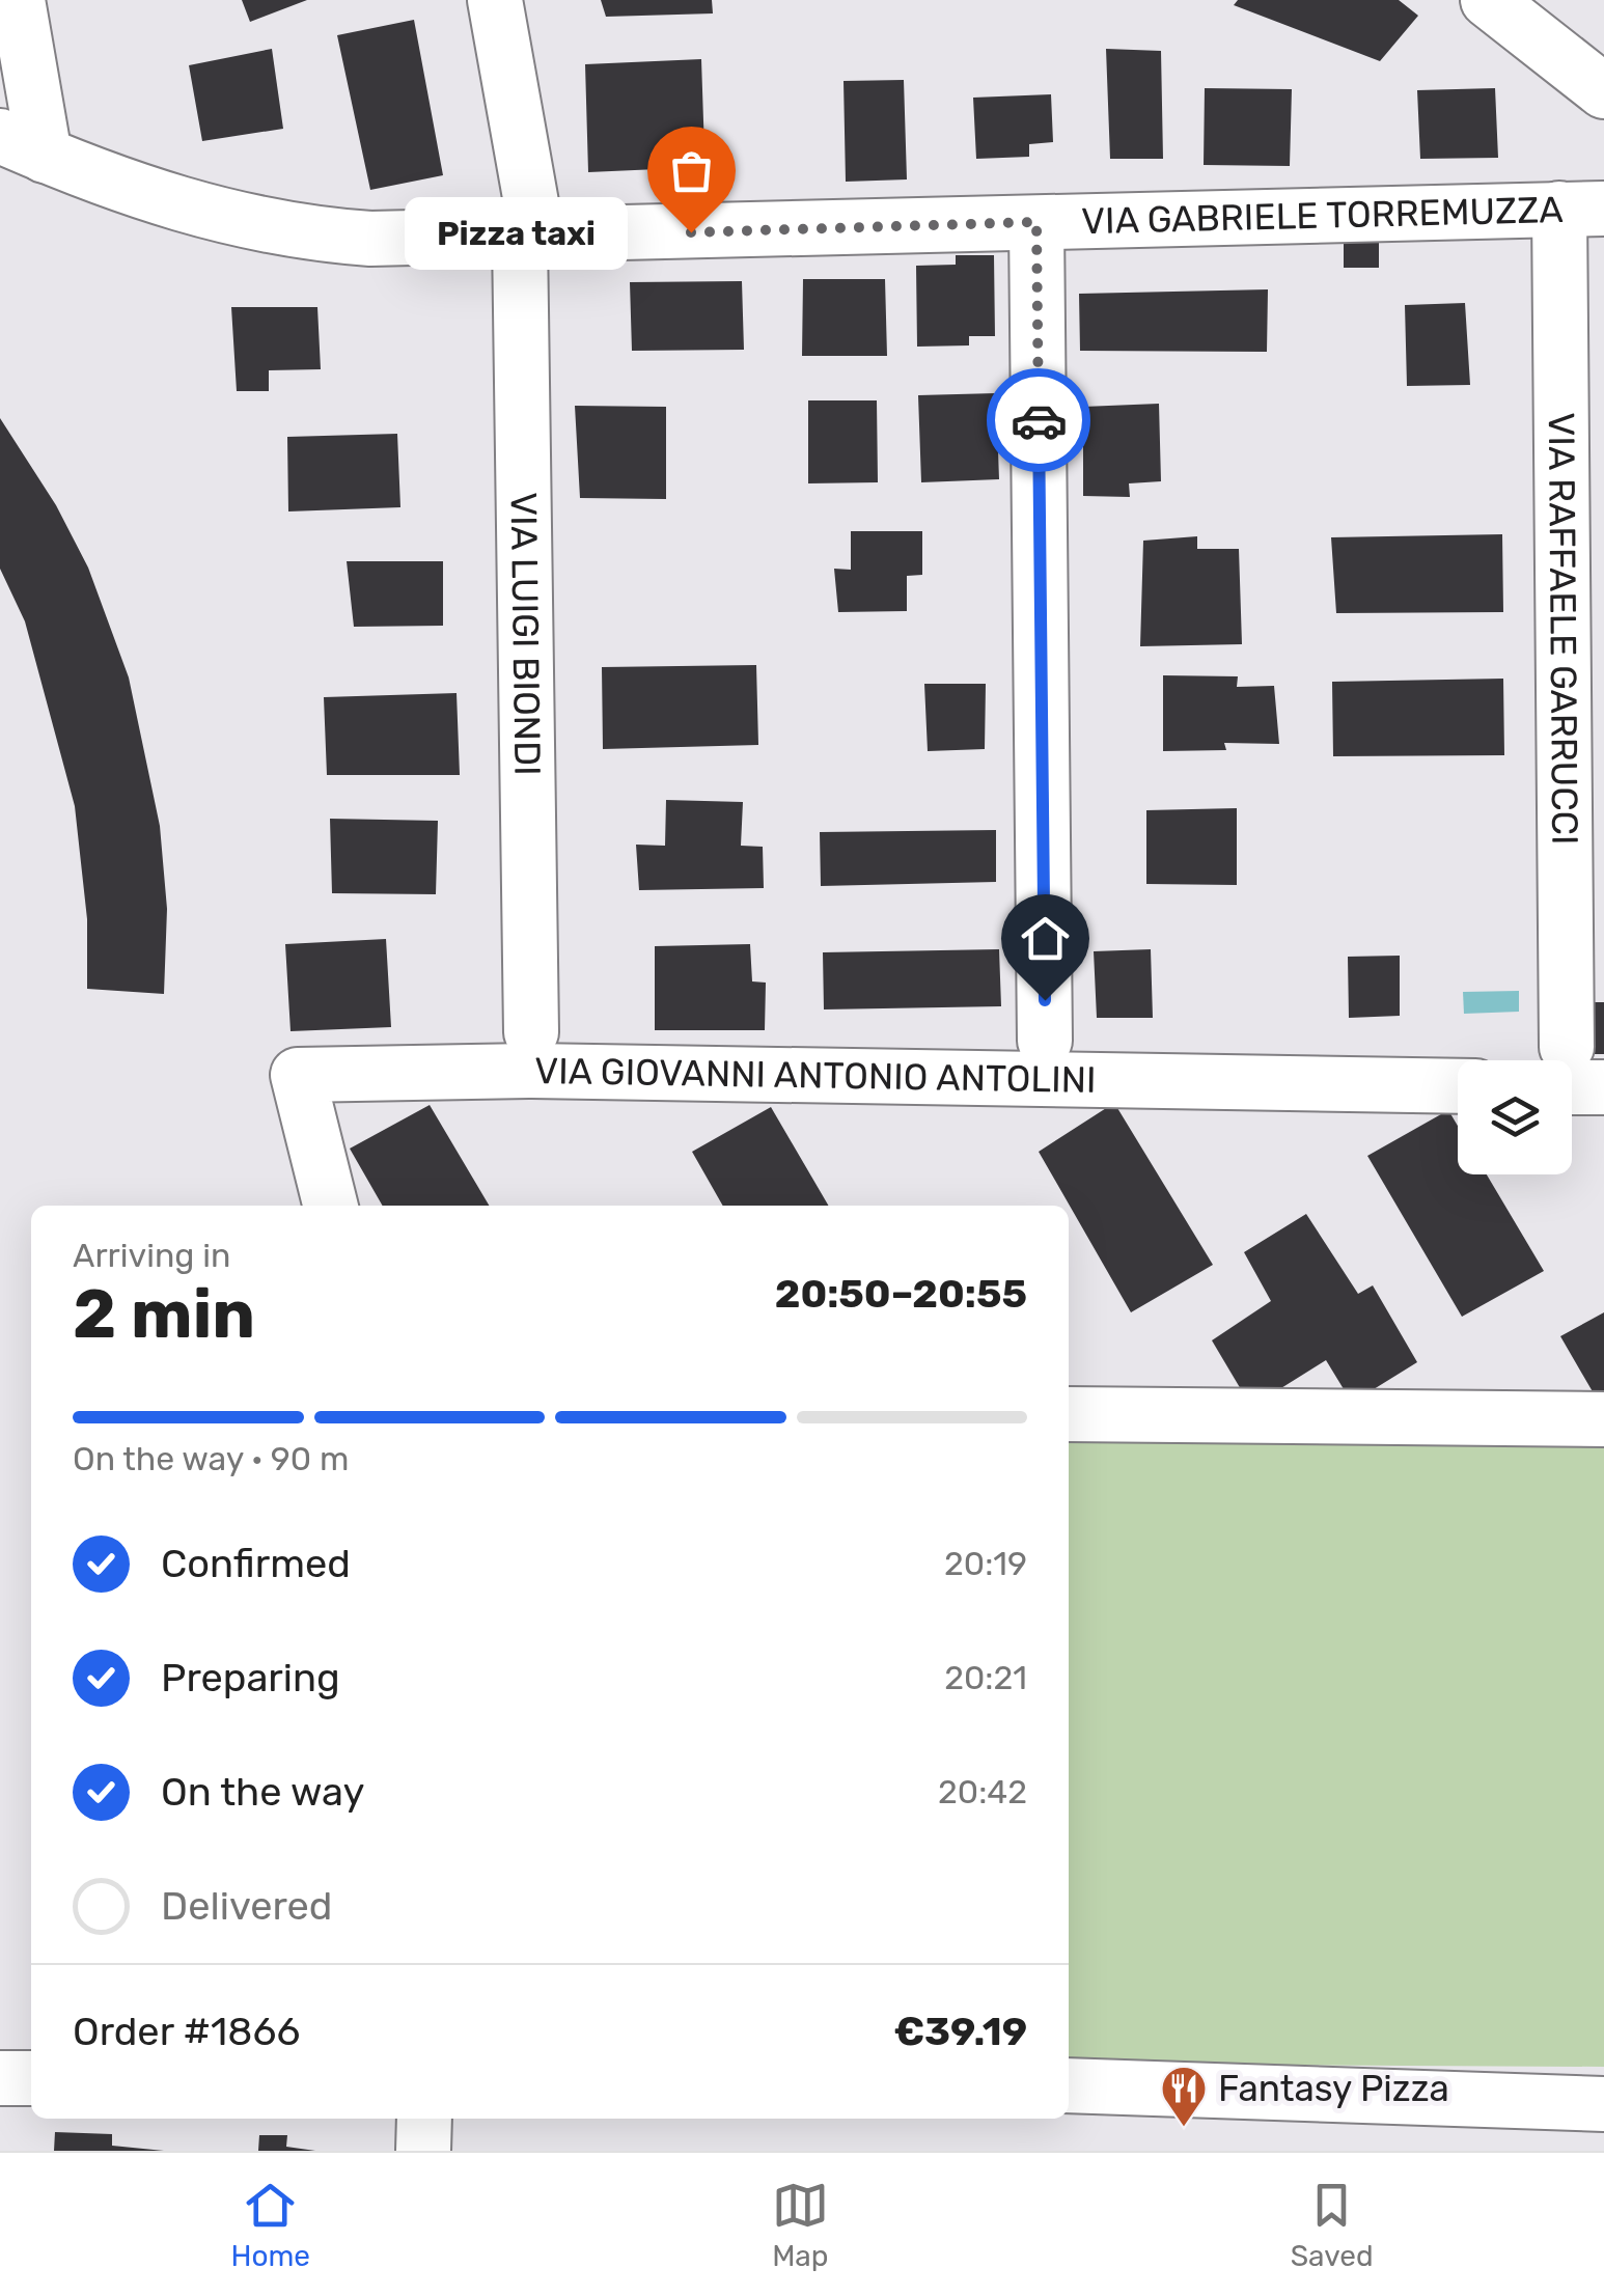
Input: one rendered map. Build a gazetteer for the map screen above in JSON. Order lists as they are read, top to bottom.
{
  "streets": {
    "street": [
      "VIA GABRIELE TORREMUZZA",
      "VIA RAFFAELE GARRUCCI",
      "VIA LUIGI BIONDI",
      "VIA GIOVANNI ANTONIO ANTOLINI"
    ]
  },
  "crossings": [
    ["VIA GABRIELE TORREMUZZA", "VIA RAFFAELE GARRUCCI"],
    ["VIA GABRIELE TORREMUZZA", "VIA LUIGI BIONDI"]
  ],
  "places": {
    "other": ["Pizza taxi"],
    "restaurant": ["Fantasy Pizza"]
  },
  "page": {
    "bubble": "Pizza taxi",
    "heading": ["2 min", "Arriving in", "20:50–20:55"],
    "panel": ["Order #1866", "€39.19"],
    "bar": "On the way · 90 m",
    "list": [
      ["Confirmed", "20:19"],
      ["Preparing", "20:21"],
      ["On the way", "20:42"],
      "Delivered"
    ],
    "tabs": ["Home", "Map", "Saved"]
  }
}
